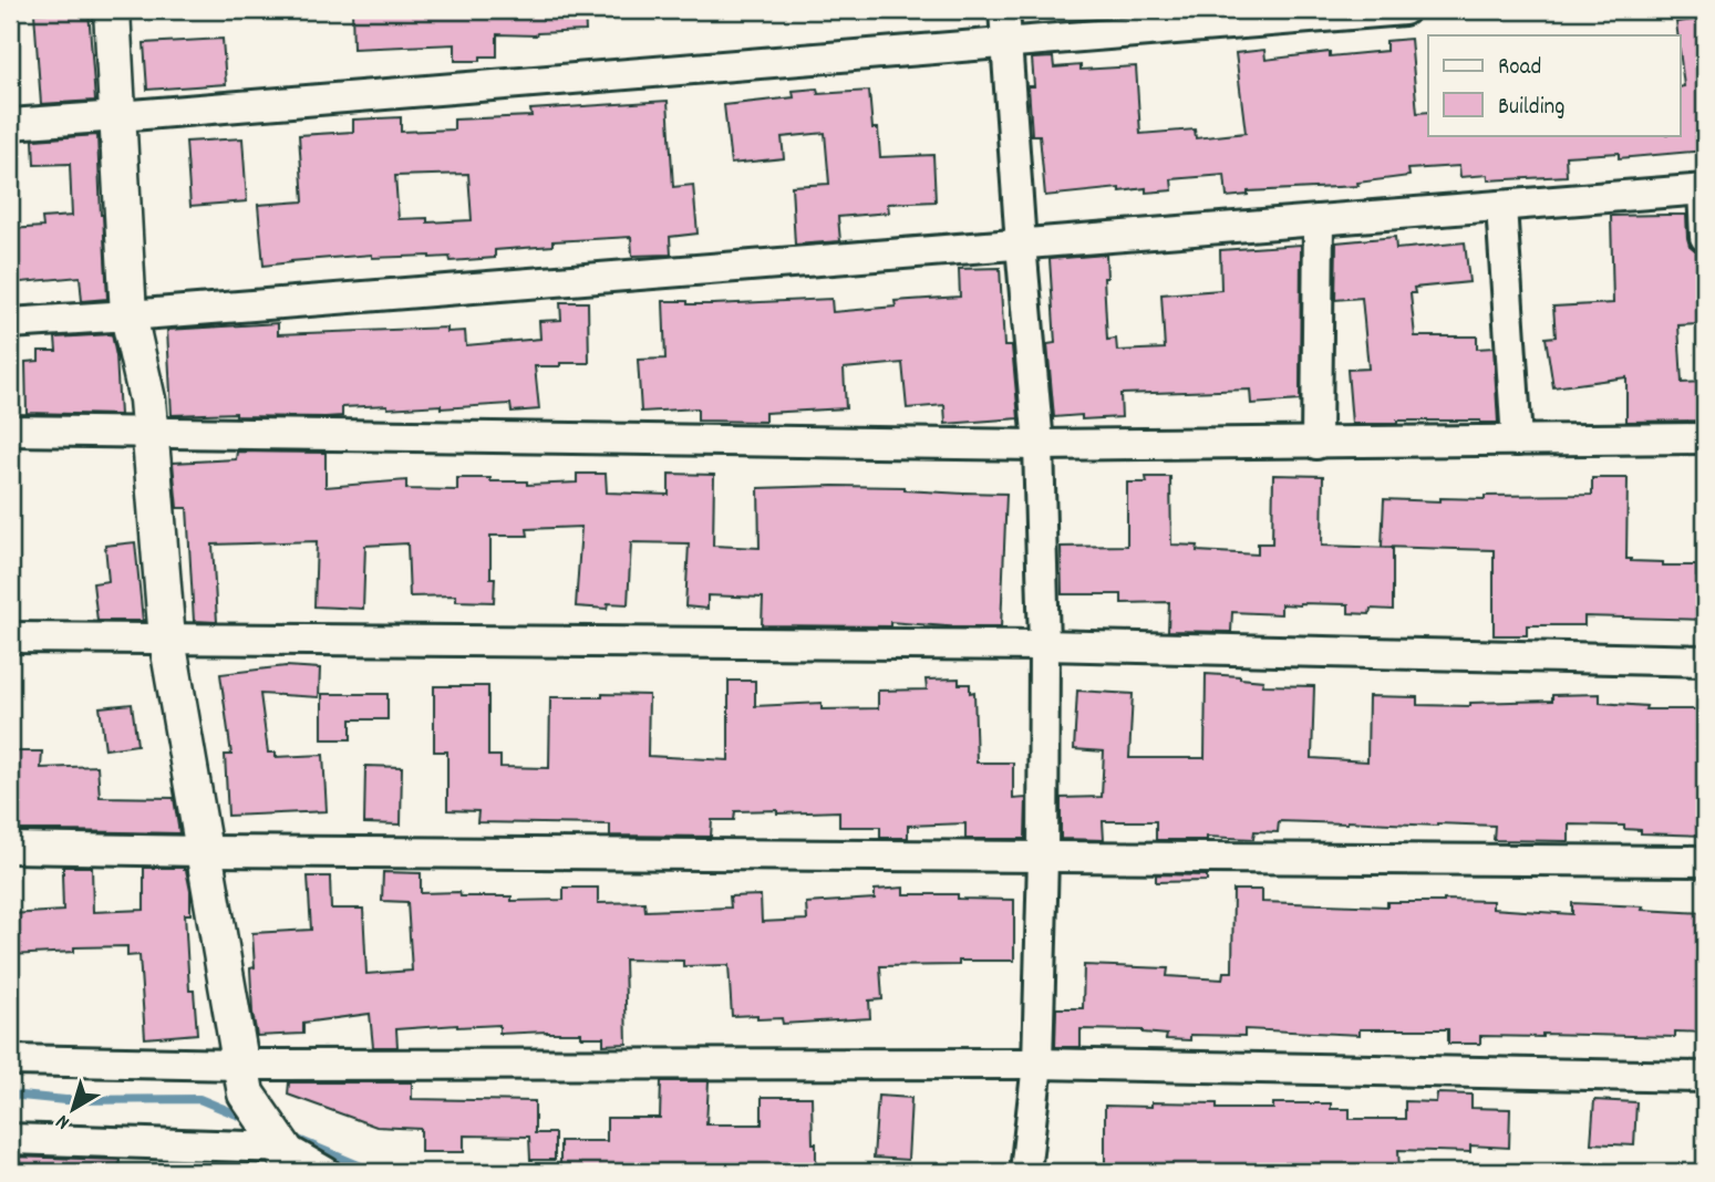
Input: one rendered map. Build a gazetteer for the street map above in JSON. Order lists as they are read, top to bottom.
{
  "legend": ["Road", "Building"],
  "north": "bottom left"
}
